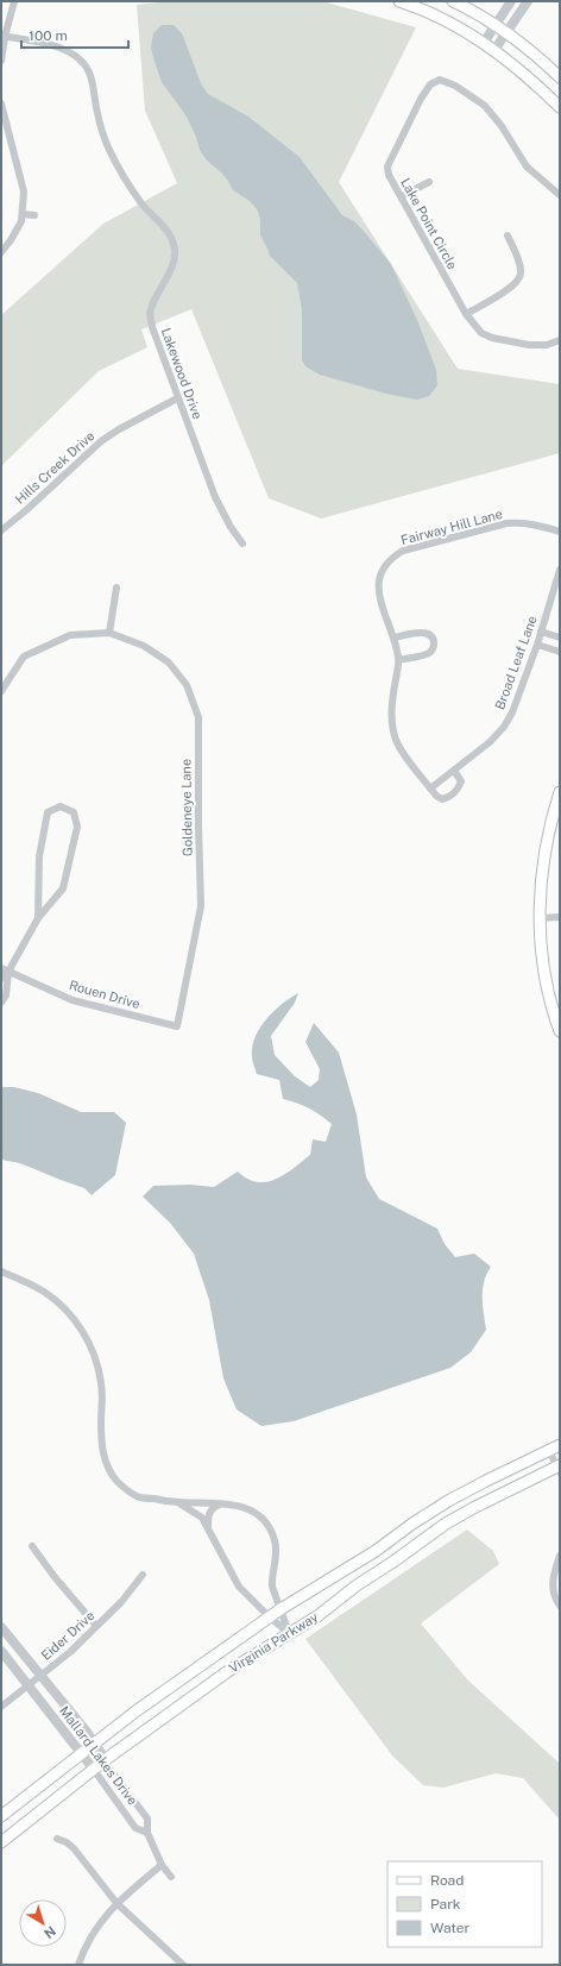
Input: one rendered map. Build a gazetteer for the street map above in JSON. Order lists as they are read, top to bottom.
{
  "streets": {
    "main road": ["Virginia Parkway"],
    "street": [
      "Lake Point Circle",
      "Lakewood Drive",
      "Hills Creek Drive",
      "Fairway Hill Lane",
      "Broad Leaf Lane",
      "Goldeneye Lane",
      "Rouen Drive",
      "Eider Drive",
      "Mallard Lakes Drive"
    ]
  },
  "crossings": [
    ["Lakewood Drive", "Hills Creek Drive"],
    ["Goldeneye Lane", "Rouen Drive"],
    ["Eider Drive", "Mallard Lakes Drive"],
    ["Virginia Parkway", "Mallard Lakes Drive"]
  ],
  "legend": ["Road", "Park", "Water"],
  "scale_bar": "100 m",
  "north": "bottom right"
}
